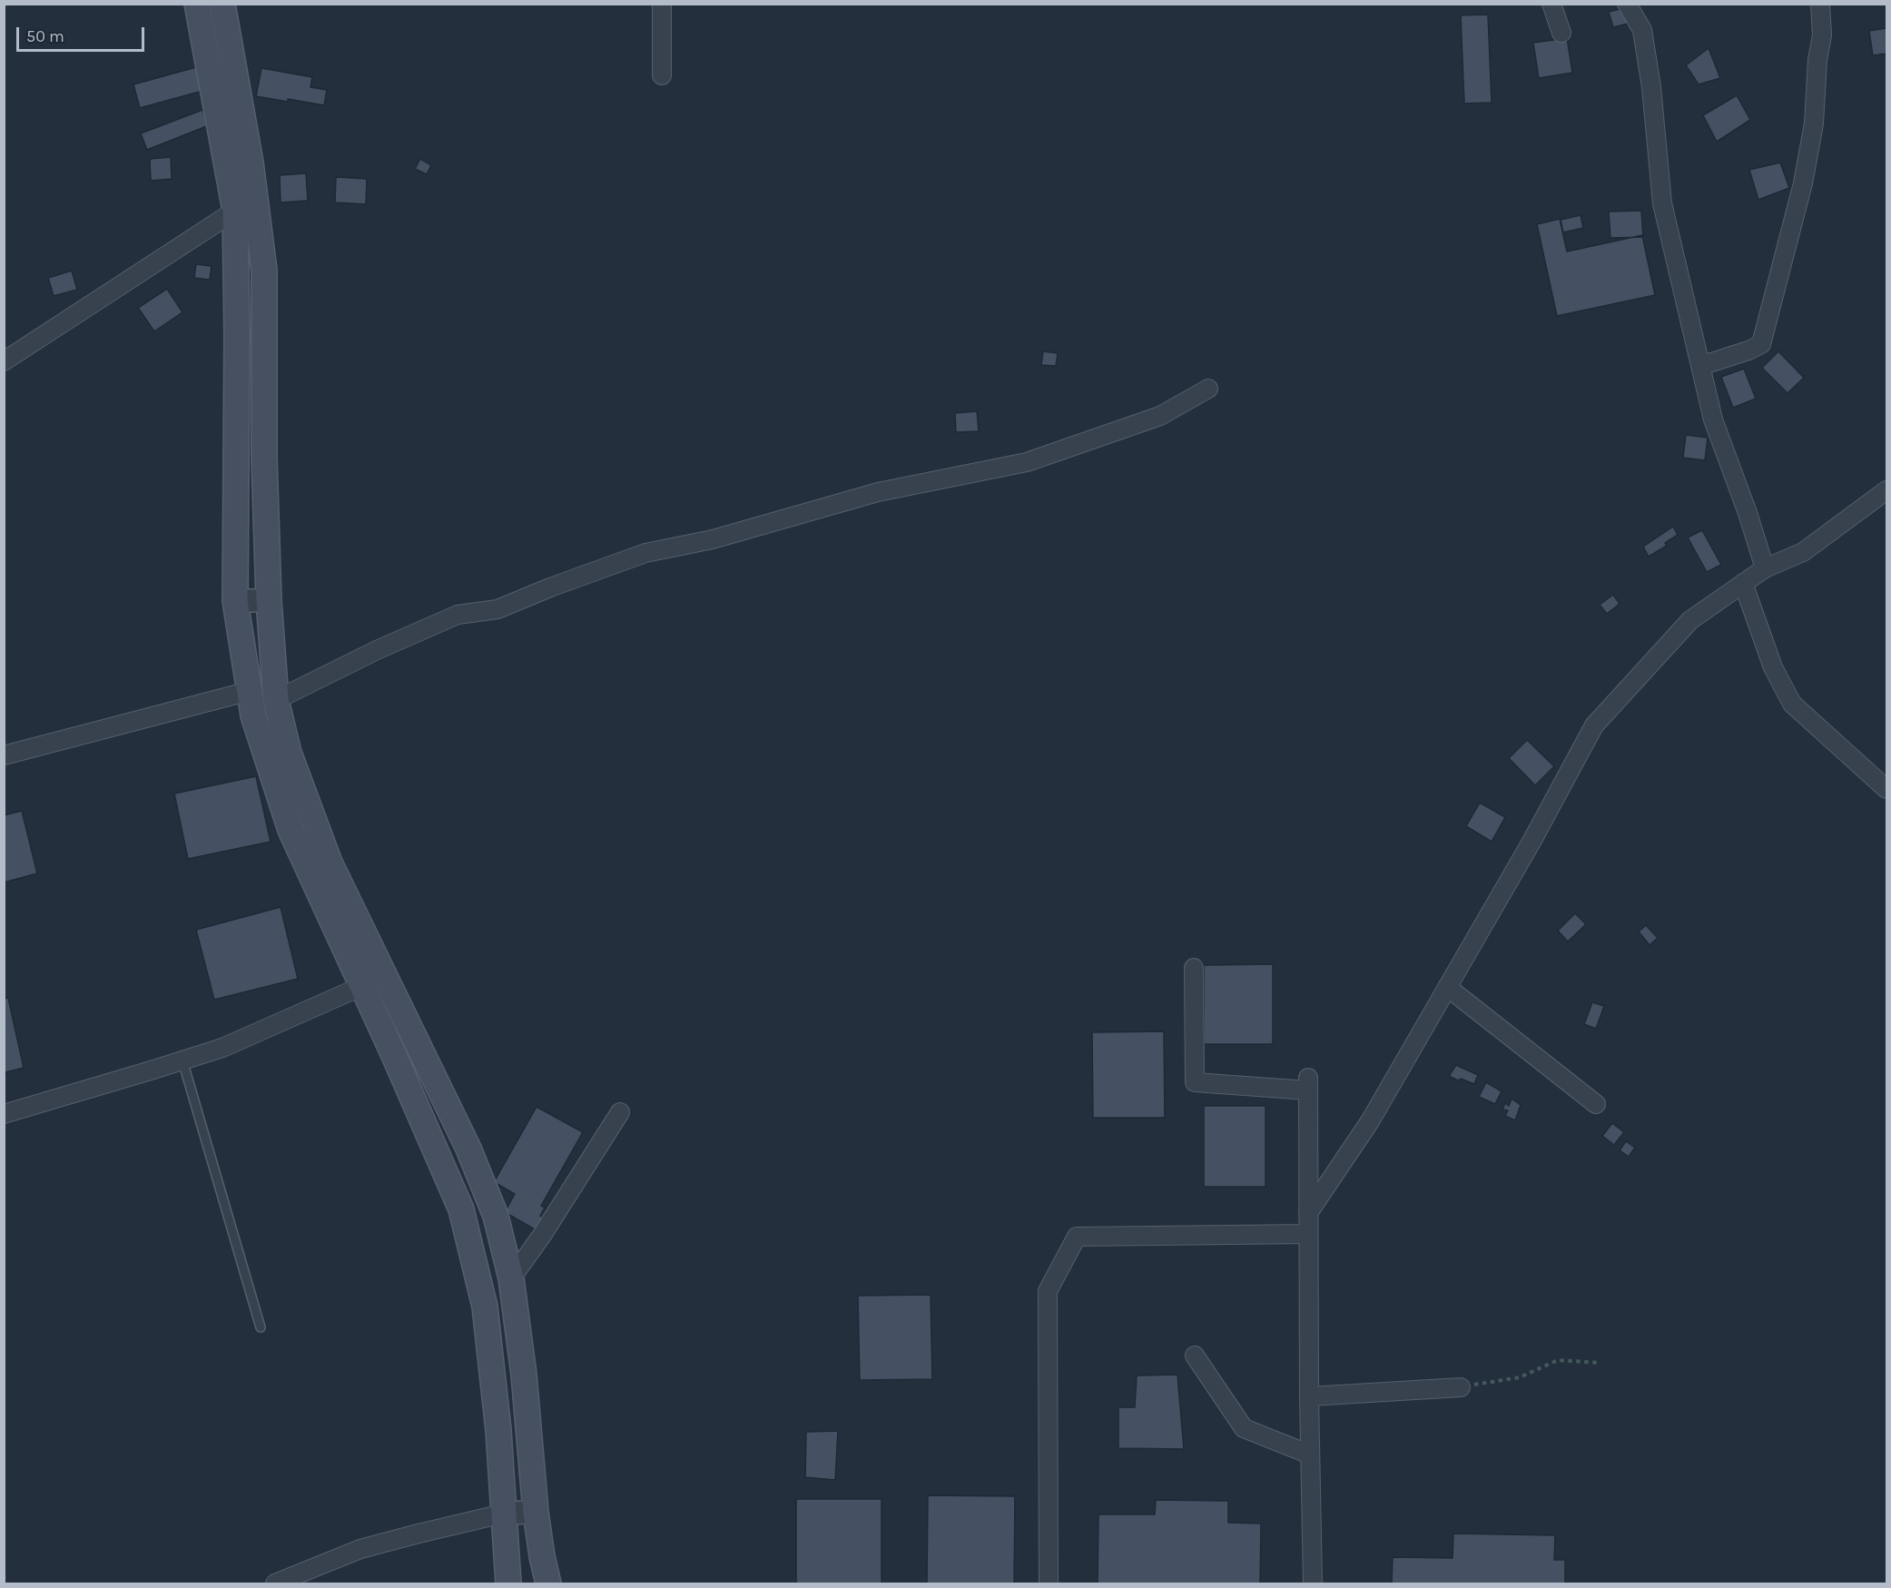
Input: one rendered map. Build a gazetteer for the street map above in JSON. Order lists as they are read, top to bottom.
{
  "scale_bar": "50 m"
}
